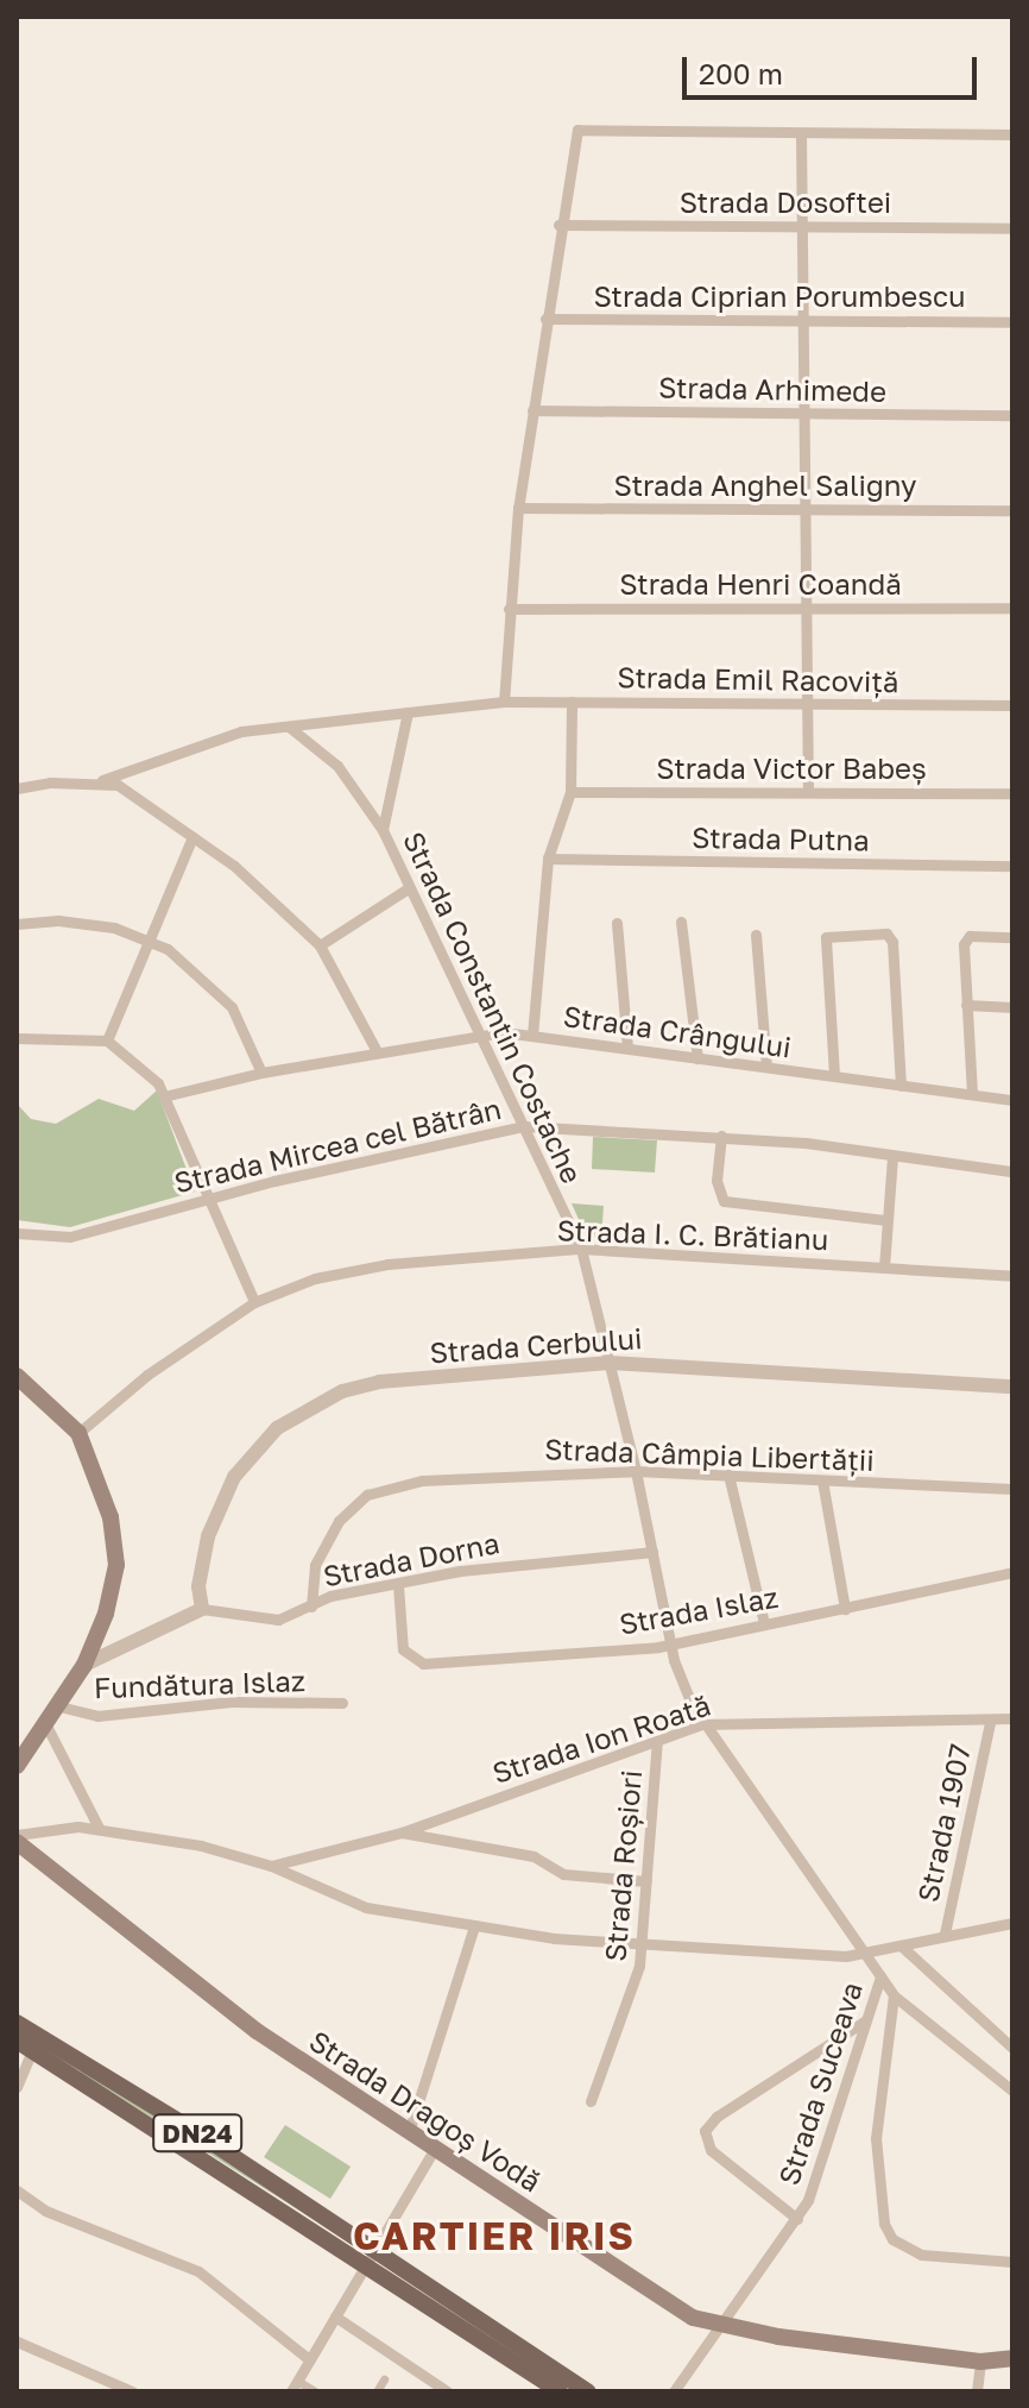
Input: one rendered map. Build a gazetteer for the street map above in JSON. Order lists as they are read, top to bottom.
{
  "streets": {
    "main road": ["Strada Dragoș Vodă", "DN24"],
    "street": [
      "Strada Dosoftei",
      "Strada Ciprian Porumbescu",
      "Strada Arhimede",
      "Strada Anghel Saligny",
      "Strada Henri Coandă",
      "Strada Emil Racoviță",
      "Strada Victor Babeș",
      "Strada Putna",
      "Strada Constantin Costache",
      "Strada Crângului",
      "Strada Mircea cel Bătrân",
      "Strada I. C. Brătianu",
      "Strada Cerbului",
      "Strada Câmpia Libertății",
      "Strada Dorna",
      "Strada Islaz",
      "Fundătura Islaz",
      "Strada Ion Roată",
      "Strada 1907",
      "Strada Roșiori",
      "Strada Suceava"
    ]
  },
  "crossings": [
    ["Strada Constantin Costache", "Strada Crângului"],
    ["Strada Constantin Costache", "Strada Mircea cel Bătrân"],
    ["Strada Constantin Costache", "Strada I. C. Brătianu"],
    ["Strada Constantin Costache", "Strada Cerbului"],
    ["Strada Constantin Costache", "Strada Câmpia Libertății"],
    ["Strada Constantin Costache", "Strada Dorna"],
    ["Strada Constantin Costache", "Strada Islaz"],
    ["Strada Constantin Costache", "Strada Ion Roată"],
    ["Strada Constantin Costache", "Strada Suceava"],
    ["Strada Cerbului", "Strada Dorna"],
    ["Strada Câmpia Libertății", "Strada Dorna"],
    ["Strada Dorna", "Strada Islaz"],
    ["Strada Ion Roată", "Strada 1907"],
    ["Strada Ion Roată", "Strada Roșiori"],
    ["Strada Suceava", "Strada Dragoș Vodă"]
  ],
  "districts": ["CARTIER IRIS"],
  "scale_bar": "200 m"
}
